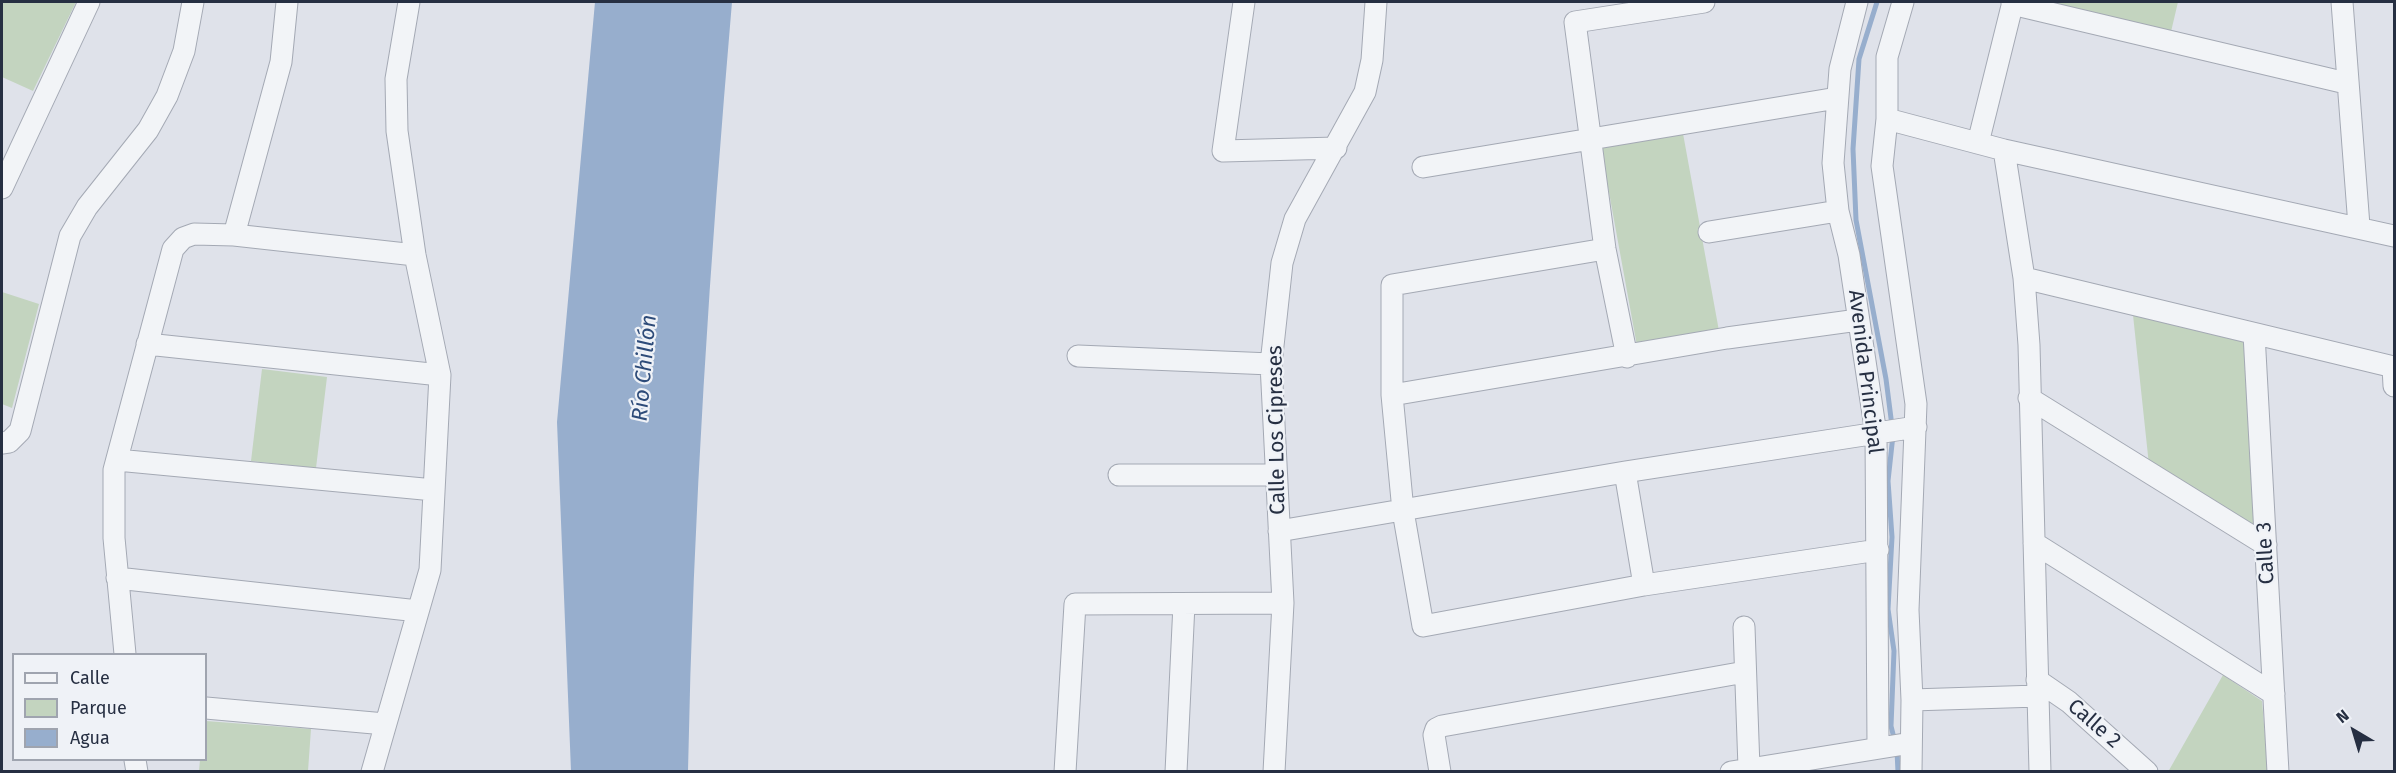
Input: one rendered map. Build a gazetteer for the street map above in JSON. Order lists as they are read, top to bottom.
{
  "streets": {
    "street": [
      "Avenida Principal",
      "Calle Los Cipreses",
      "Calle 3",
      "Calle 2"
    ]
  },
  "water": ["Río Chillón"],
  "legend": ["Calle", "Parque", "Agua"],
  "north": "top left"
}
